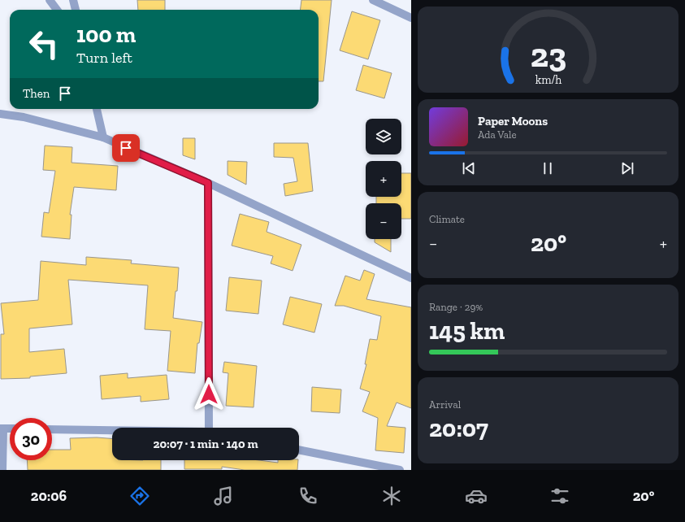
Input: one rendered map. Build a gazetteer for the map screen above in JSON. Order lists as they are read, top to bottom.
{
  "page": {
    "turn": ["100 m", "Turn left"],
    "then": "Then",
    "song": ["Paper Moons", "Ada Vale"],
    "map_buttons": ["+", "−"],
    "tile": [
      "Climate",
      ["Range · 29%", "145 km"],
      ["Arrival", "20:07"]
    ],
    "heat": ["−", "20°", "+"],
    "limit": "30",
    "trip": "20:07 · 1 min · 140 m",
    "tabs": ["20:06", "20°"],
    "gauge": ["23", "km/h"]
  }
}
